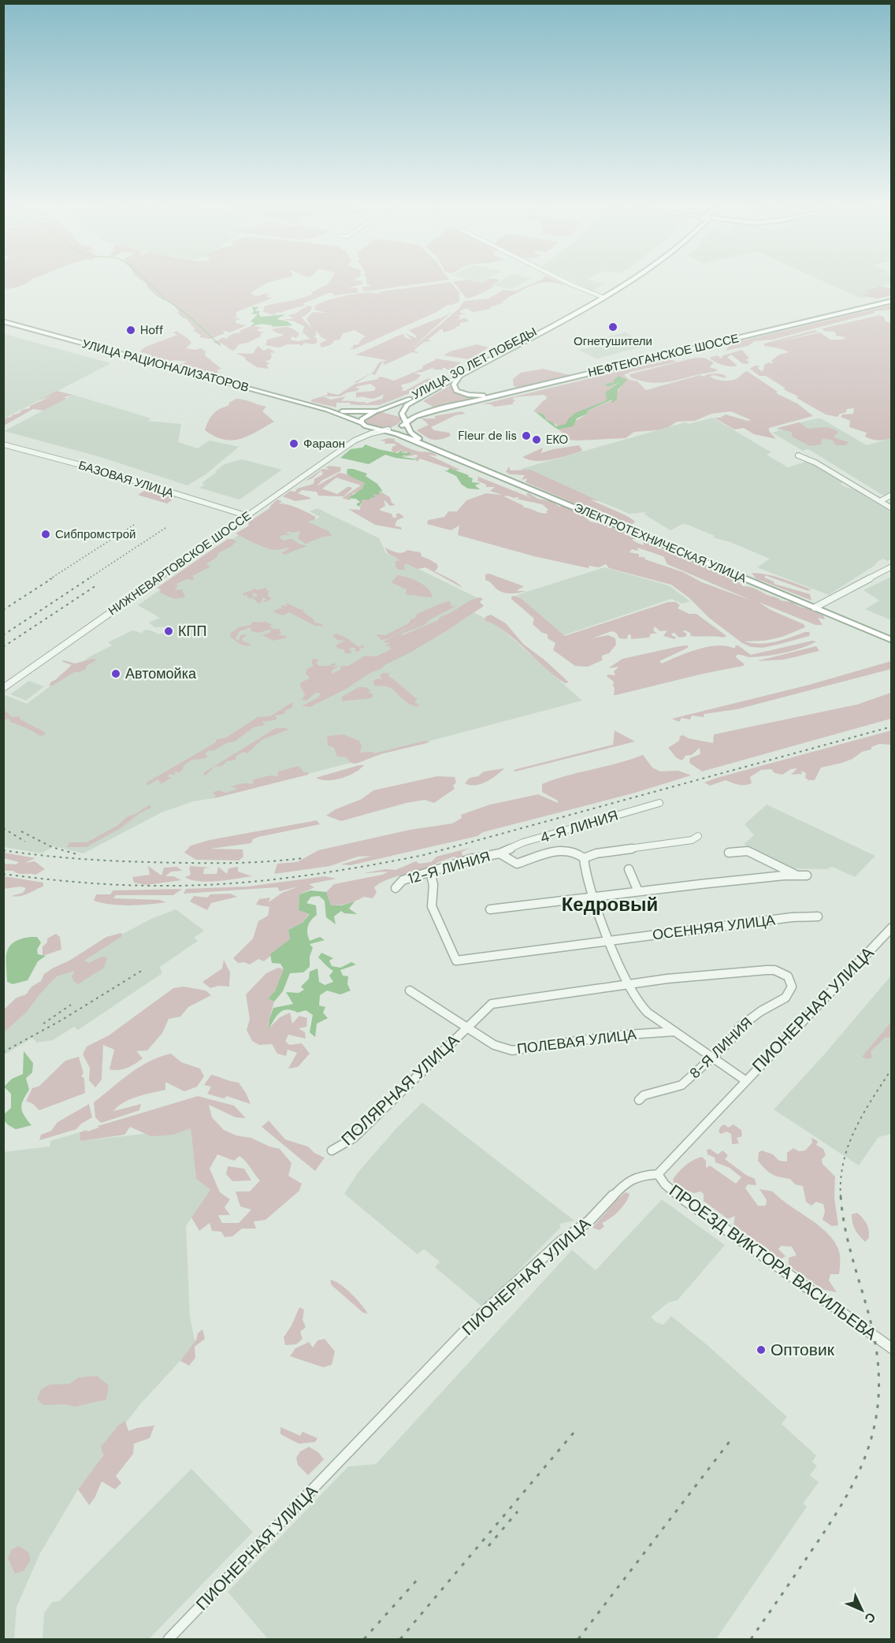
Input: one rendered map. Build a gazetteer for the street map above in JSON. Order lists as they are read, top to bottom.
{
  "streets": {
    "main road": [
      "НЕФТЕЮГАНСКОЕ ШОССЕ",
      "УЛИЦА 30 ЛЕТ ПОБЕДЫ",
      "УЛИЦА РАЦИОНАЛИЗАТОРОВ",
      "ЭЛЕКТРОТЕХНИЧЕСКАЯ УЛИЦА"
    ],
    "street": [
      "БАЗОВАЯ УЛИЦА",
      "НИЖНЕВАРТОВСКОЕ ШОССЕ",
      "4-Я ЛИНИЯ",
      "12-Я ЛИНИЯ",
      "ОСЕННЯЯ УЛИЦА",
      "ПИОНЕРНАЯ УЛИЦА",
      "ПОЛЕВАЯ УЛИЦА",
      "8-Я ЛИНИЯ",
      "ПОЛЯРНАЯ УЛИЦА",
      "ПРОЕЗД ВИКТОРА ВАСИЛЬЕВА"
    ]
  },
  "crossings": [
    ["БАЗОВАЯ УЛИЦА", "НИЖНЕВАРТОВСКОЕ ШОССЕ"],
    ["4-Я ЛИНИЯ", "12-Я ЛИНИЯ"],
    ["12-Я ЛИНИЯ", "ОСЕННЯЯ УЛИЦА"],
    ["ОСЕННЯЯ УЛИЦА", "ПОЛЕВАЯ УЛИЦА"],
    ["ПИОНЕРНАЯ УЛИЦА", "ПОЛЕВАЯ УЛИЦА"],
    ["ПИОНЕРНАЯ УЛИЦА", "ПРОЕЗД ВИКТОРА ВАСИЛЬЕВА"],
    ["ПОЛЕВАЯ УЛИЦА", "8-Я ЛИНИЯ"],
    ["ПОЛЕВАЯ УЛИЦА", "ПОЛЯРНАЯ УЛИЦА"],
    ["8-Я ЛИНИЯ", "ПОЛЯРНАЯ УЛИЦА"]
  ],
  "districts": ["Кедровый"],
  "places": [
    "Огнетушители",
    "Hoff",
    "Fleur de lis",
    "EKO",
    "Фараон",
    "Сибпромстрой",
    "КПП",
    "Автомойка",
    "Оптовик"
  ],
  "north": "bottom right"
}
